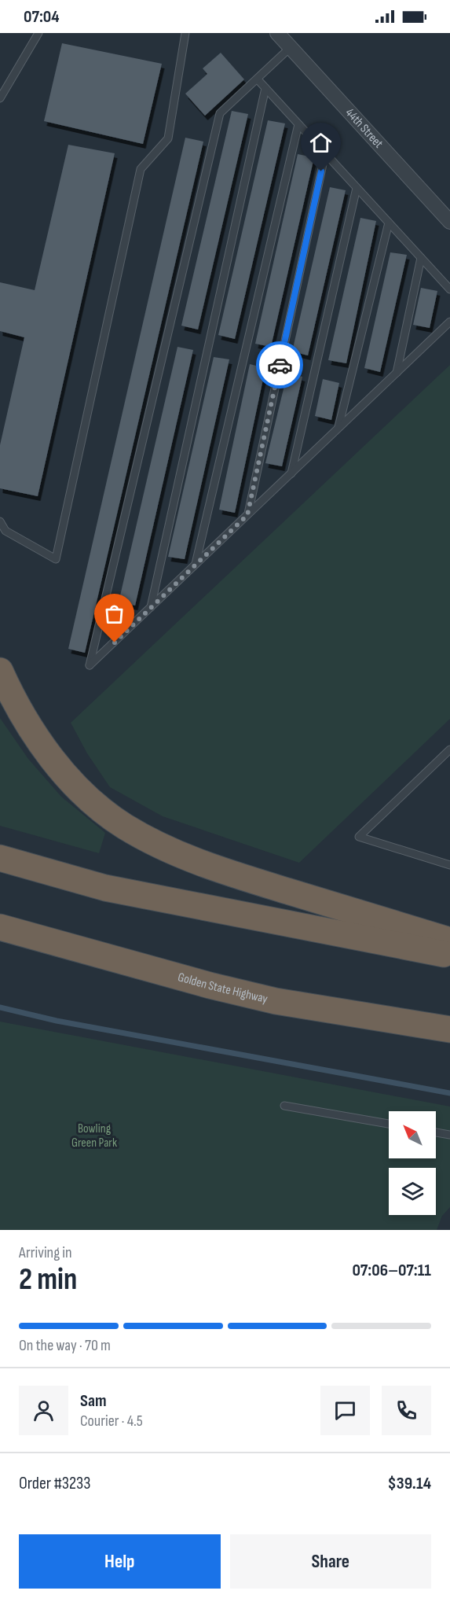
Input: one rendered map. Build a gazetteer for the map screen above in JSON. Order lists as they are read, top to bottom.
{
  "streets": {
    "highway": ["Golden State Highway"],
    "street": ["44th Street"]
  },
  "parks": ["Bowling Green Park"],
  "north": "top left",
  "page": {
    "status": "07:04",
    "heading": ["2 min", "Arriving in", "07:06–07:11"],
    "panel": [
      "Sam",
      "Courier · 4.5",
      "Order #3233",
      "$39.14"
    ],
    "bar": "On the way · 70 m",
    "buttons": ["Help", "Share"]
  }
}
